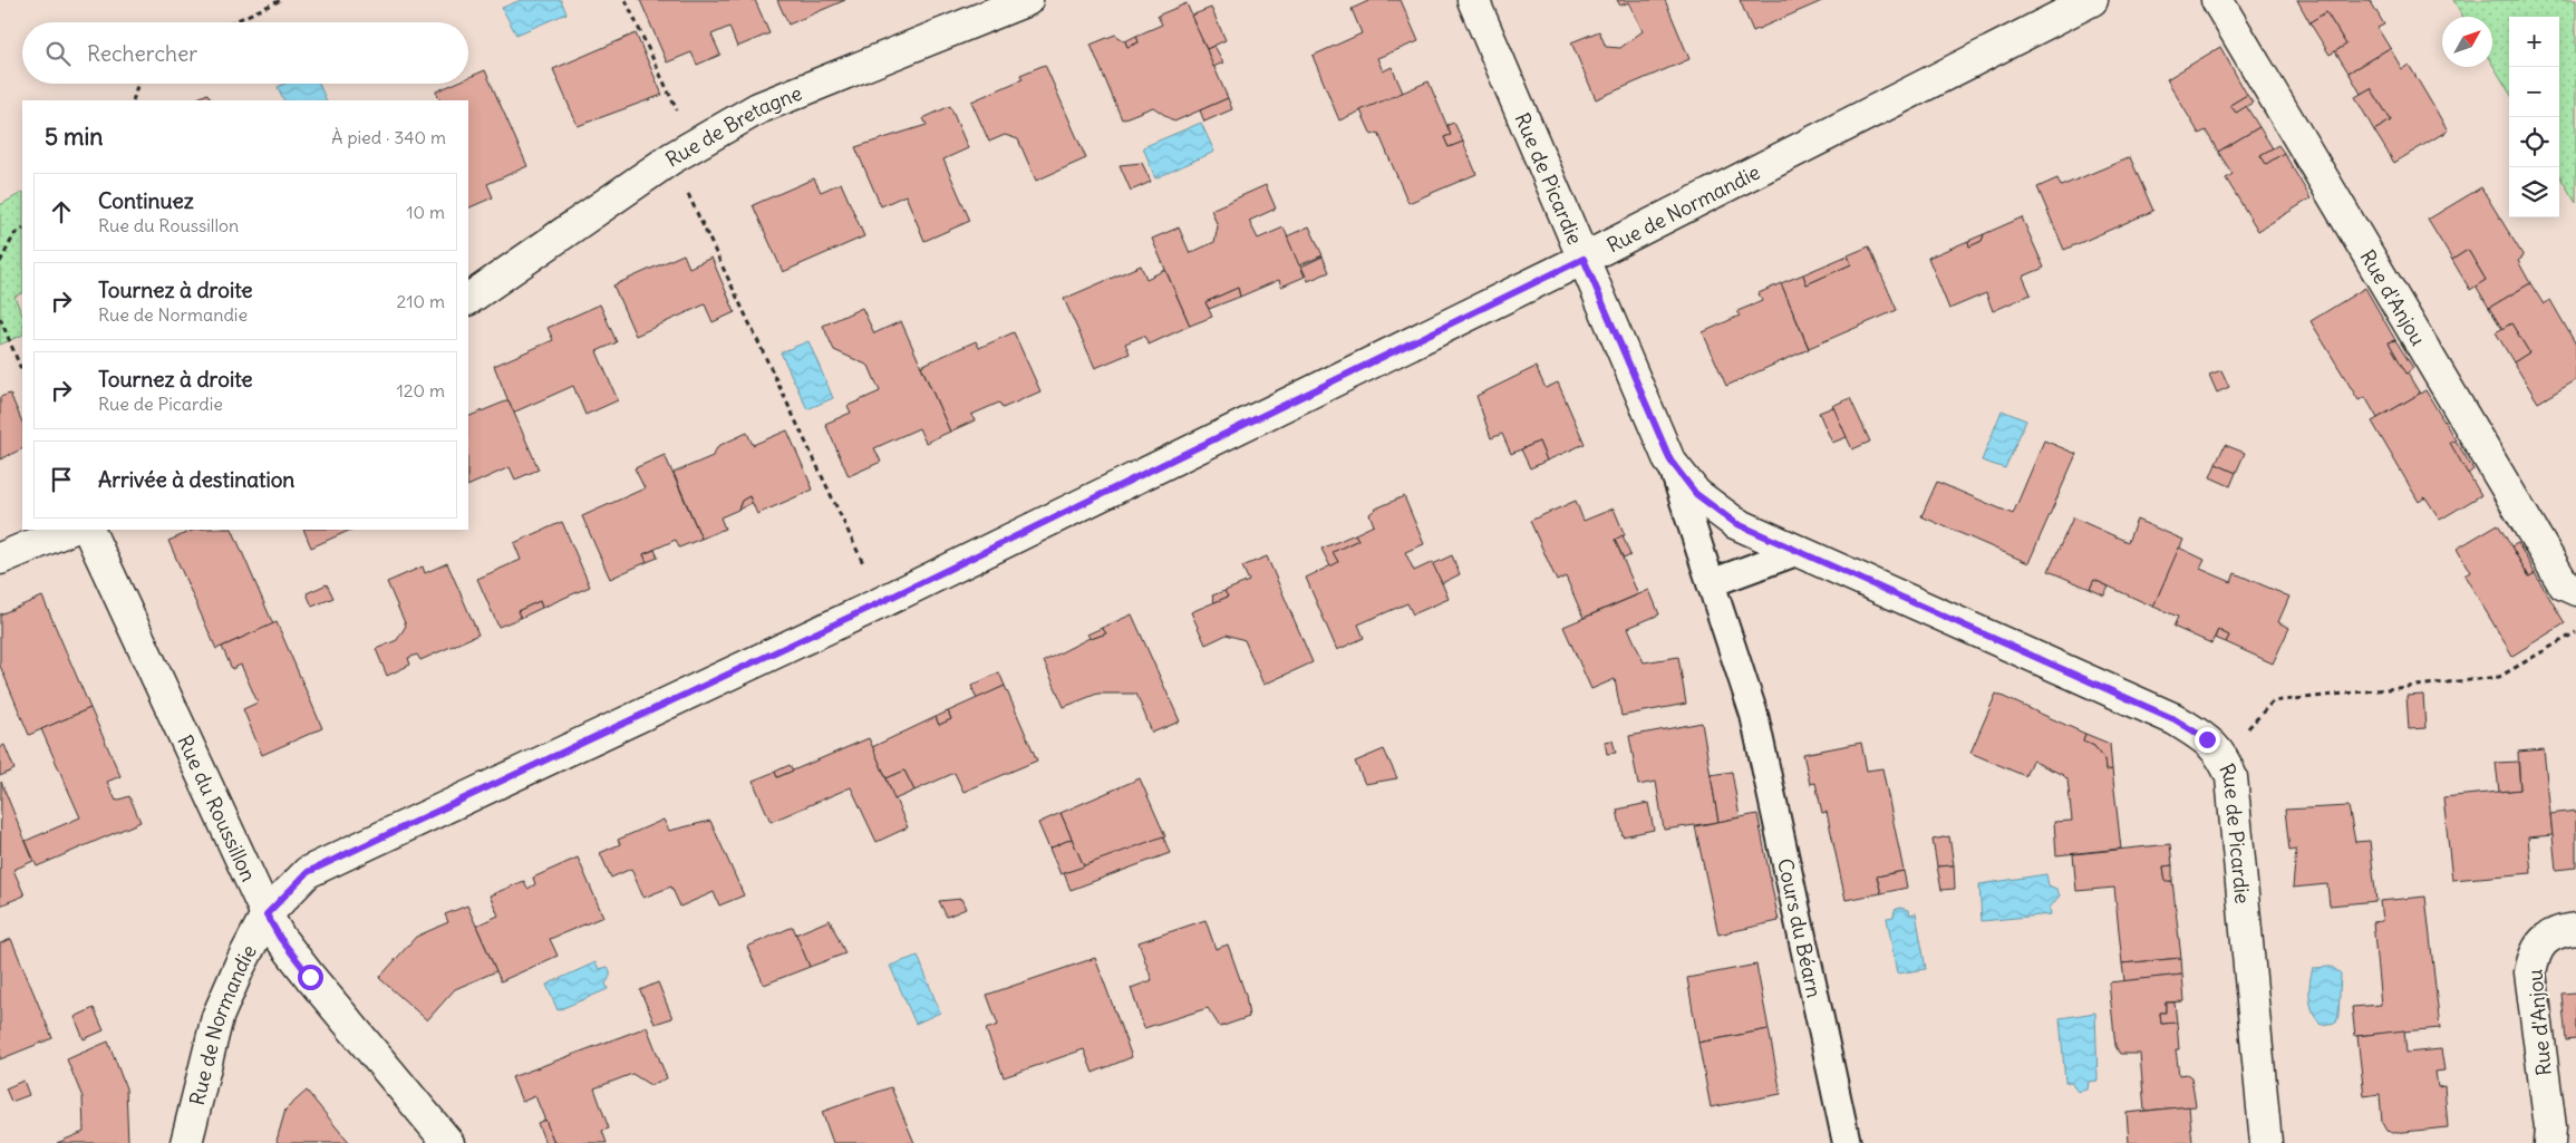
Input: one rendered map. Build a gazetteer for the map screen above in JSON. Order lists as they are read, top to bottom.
{
  "streets": {
    "street": [
      "Rue de Bretagne",
      "Rue de Picardie",
      "Rue de Normandie",
      "Rue d'Anjou",
      "Rue du Roussillon"
    ],
    "lane": ["Cours du Béarn"]
  },
  "crossings": [
    ["Rue de Picardie", "Rue de Normandie"],
    ["Rue de Picardie", "Cours du Béarn"],
    ["Rue de Normandie", "Rue du Roussillon"]
  ],
  "north": "top right",
  "page": {
    "map_buttons": ["+", "−"],
    "search": "Rechercher",
    "heading": ["5 min", "À pied · 340 m"],
    "list": [
      ["Continuez", "Rue du Roussillon", "10 m"],
      ["Tournez à droite", "Rue de Normandie", "210 m"],
      ["Tournez à droite", "Rue de Picardie", "120 m"],
      "Arrivée à destination"
    ]
  }
}
